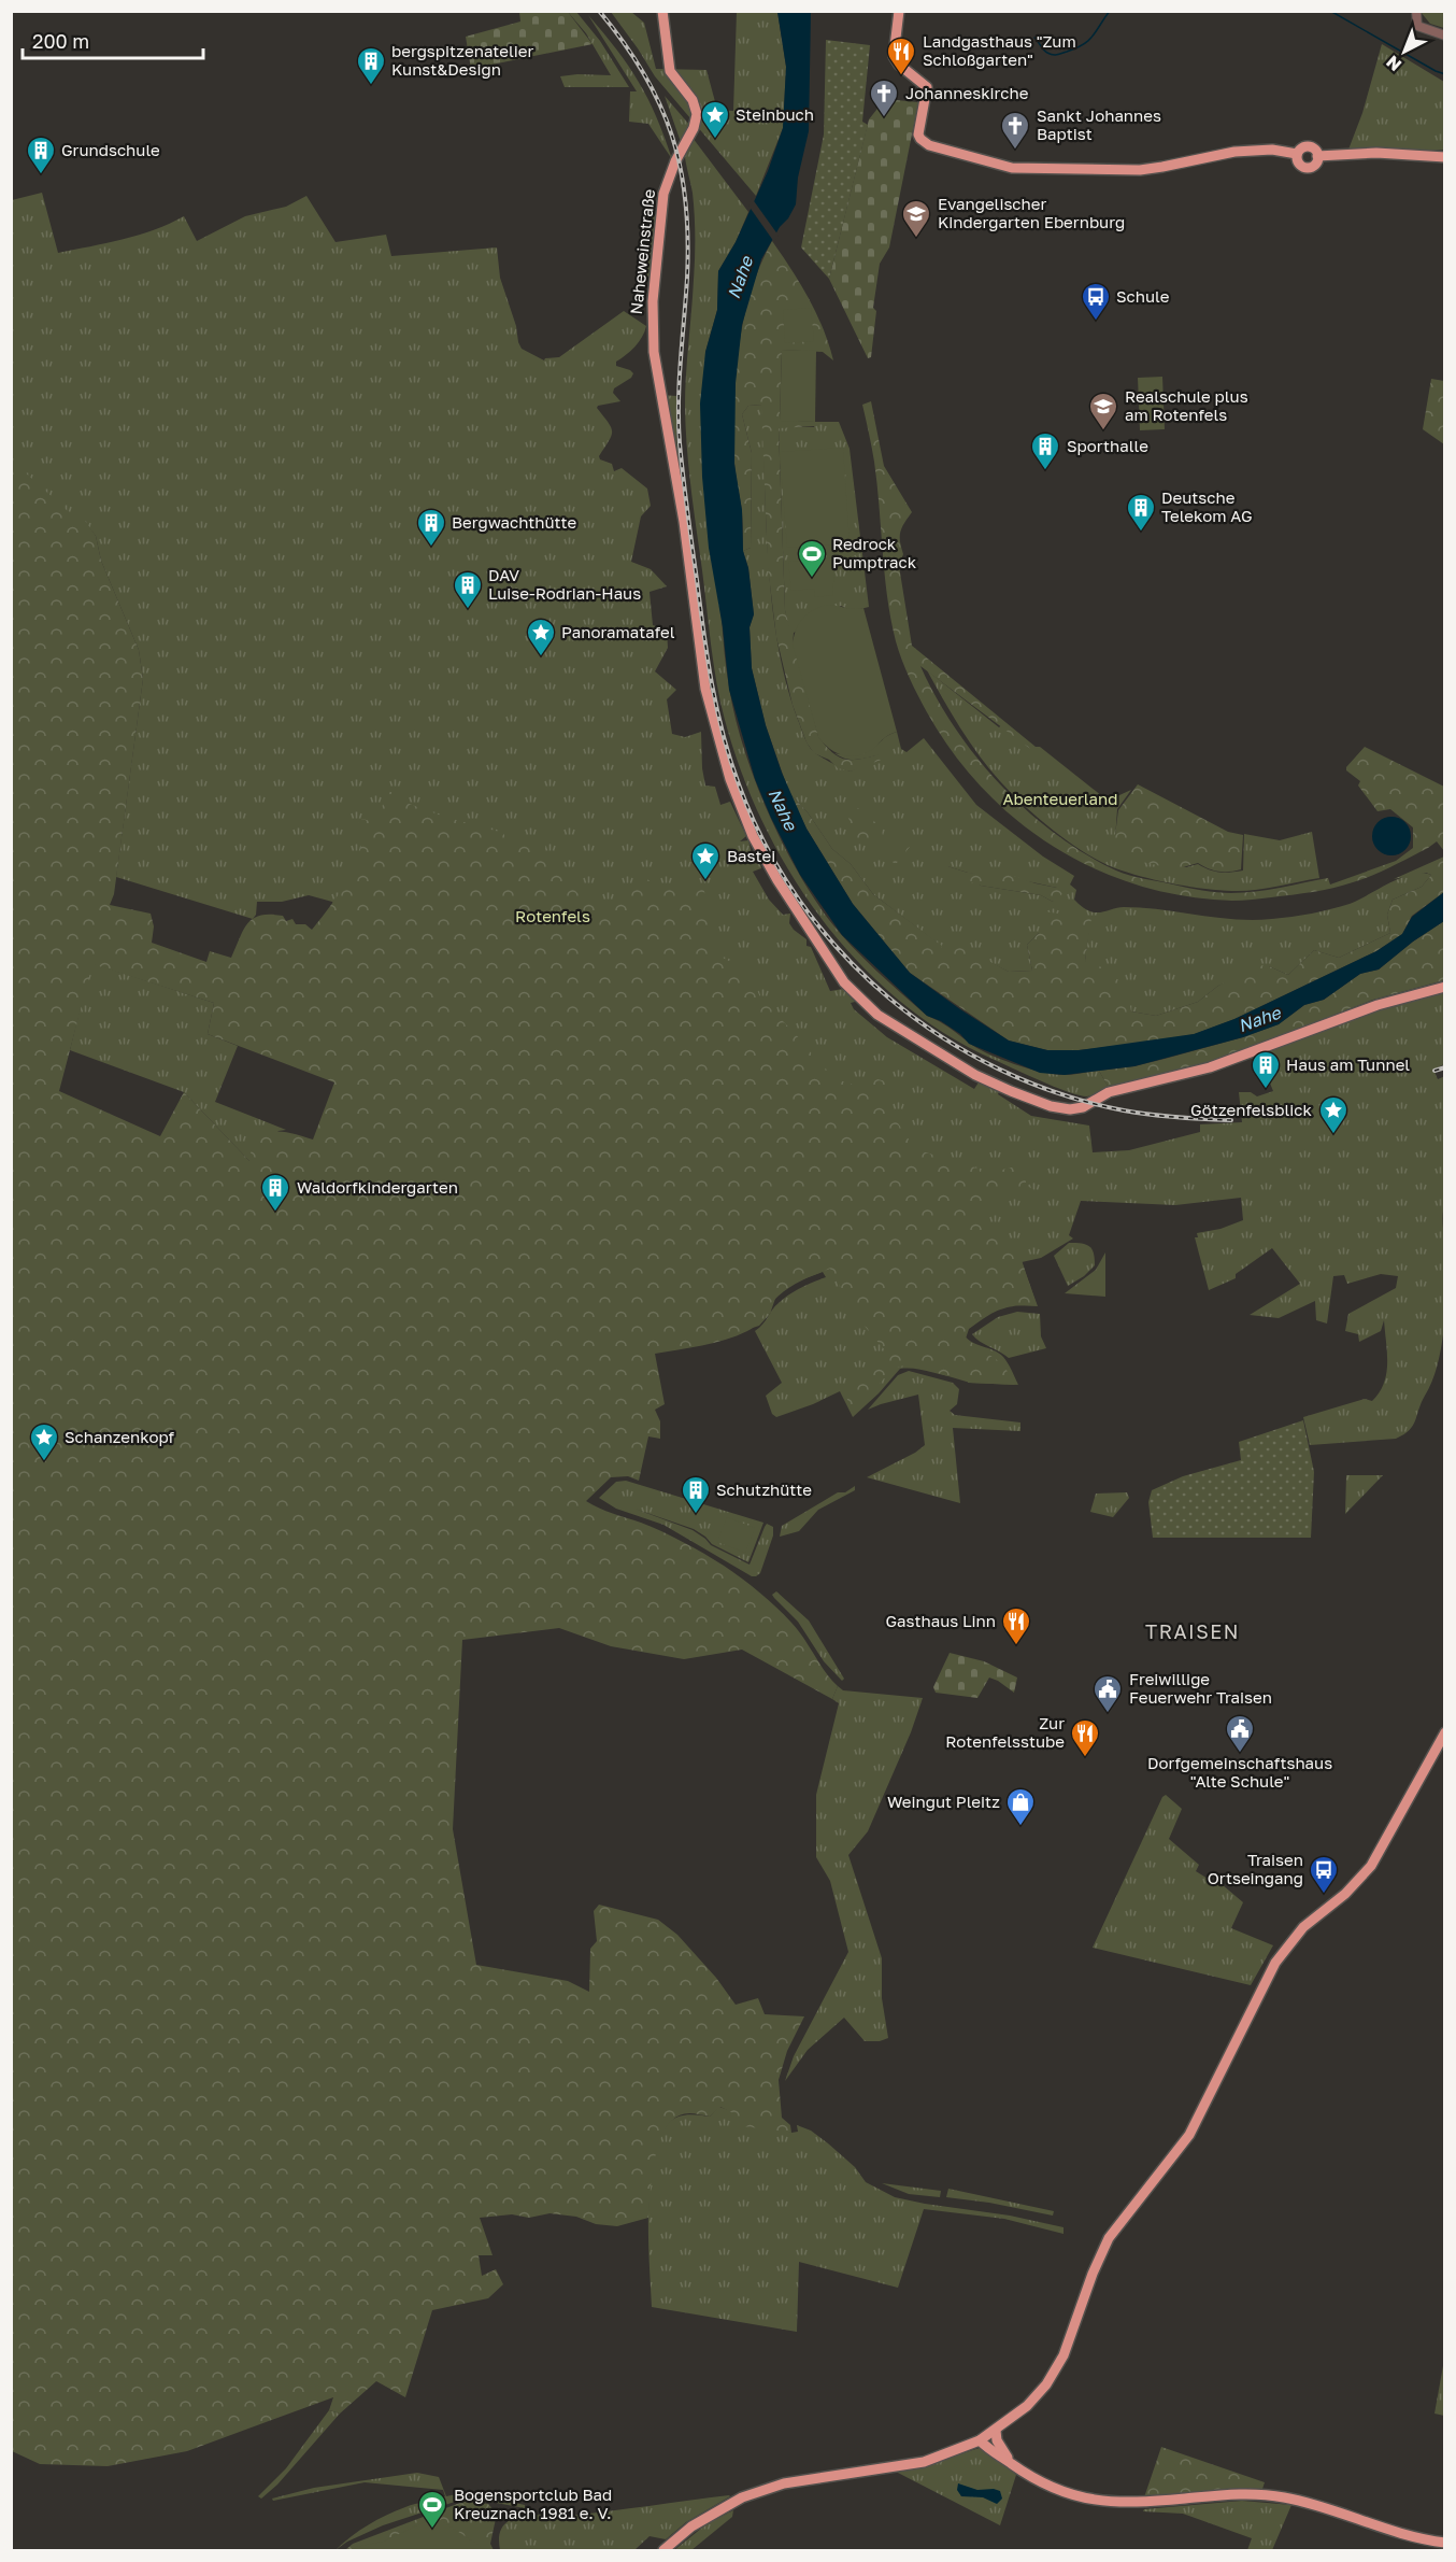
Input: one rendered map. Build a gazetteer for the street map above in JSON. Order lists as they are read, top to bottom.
{
  "streets": {
    "main road": ["Naheweinstraße"]
  },
  "districts": ["TRAISEN"],
  "water": ["Nahe"],
  "parks": ["Abenteuerland", "Rotenfels"],
  "places": {
    "restaurant": ["Landgasthaus \"Zum Schloßgarten\"", "Gasthaus Linn", "Zur Rotenfelsstube"],
    "building": [
      "bergspitzenatelier Kunst&Design",
      "Grundschule",
      "Sporthalle",
      "Deutsche Telekom AG",
      "Bergwachthütte",
      "DAV Luise-Rodrian-Haus",
      "Haus am Tunnel",
      "Waldorfkindergarten",
      "Schutzhütte"
    ],
    "church": ["Johanneskirche", "Sankt Johannes Baptist"],
    "place": [
      "Steinbuch",
      "Panoramatafel",
      "Bastei",
      "Götzenfelsblick",
      "Schanzenkopf"
    ],
    "school or university": ["Evangelischer Kindergarten Ebernburg", "Realschule plus am Rotenfels"],
    "bus stop": ["Schule", "Traisen Ortseingang"],
    "sports": ["Redrock Pumptrack", "Bogensportclub Bad Kreuznach 1981 e. V."],
    "public building": ["Freiwillige Feuerwehr Traisen", "Dorfgemeinschaftshaus \"Alte Schule\""],
    "shop": ["Weingut Pleitz"]
  },
  "scale_bar": "200 m",
  "north": "bottom left"
}
